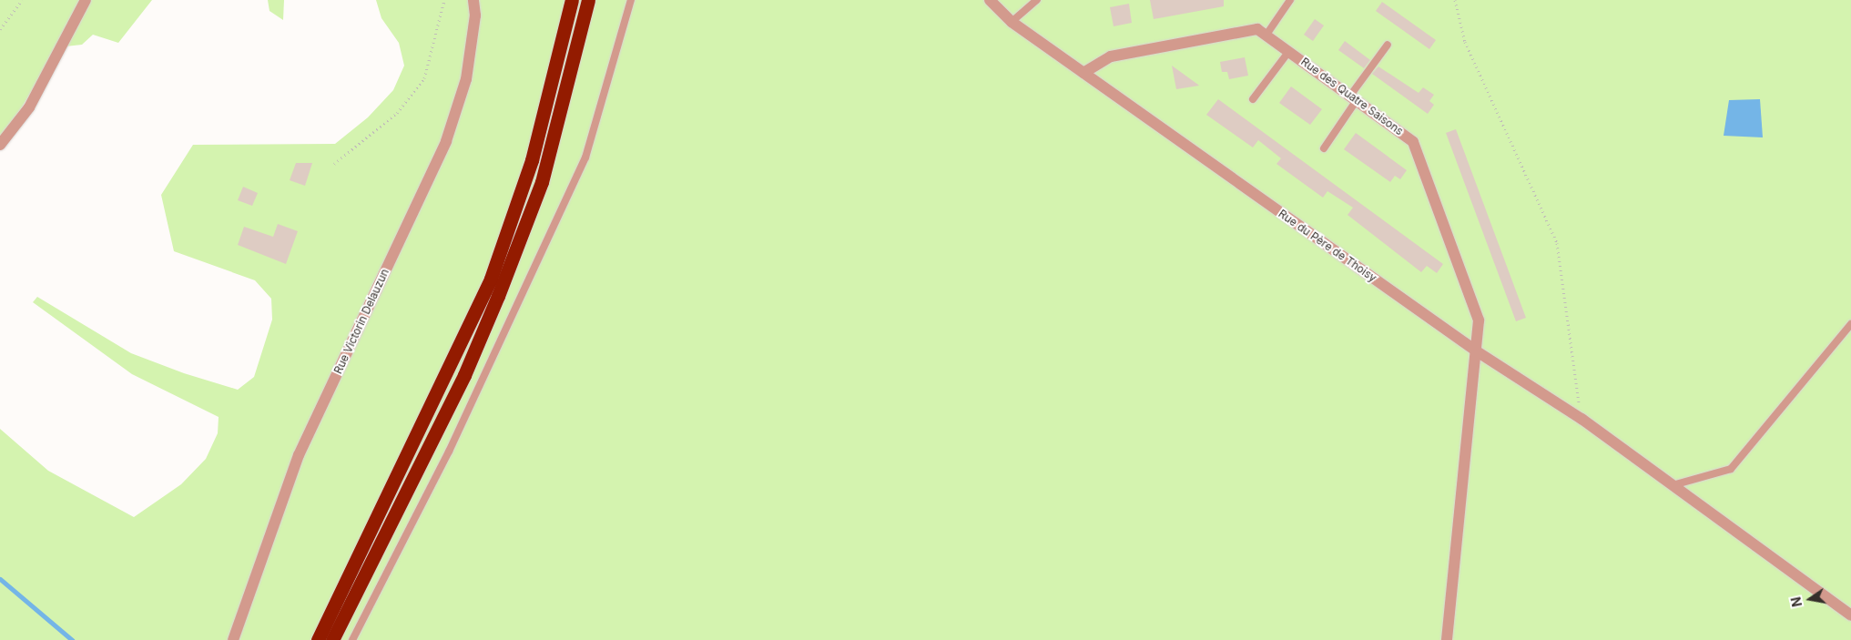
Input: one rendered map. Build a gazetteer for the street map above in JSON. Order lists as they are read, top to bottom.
{
  "streets": {
    "street": ["Rue des Quatre Saisons", "Rue du Père de Thoisy", "Rue Victorin Delauzun"]
  },
  "crossings": [
    ["Rue des Quatre Saisons", "Rue du Père de Thoisy"]
  ],
  "north": "left"
}
